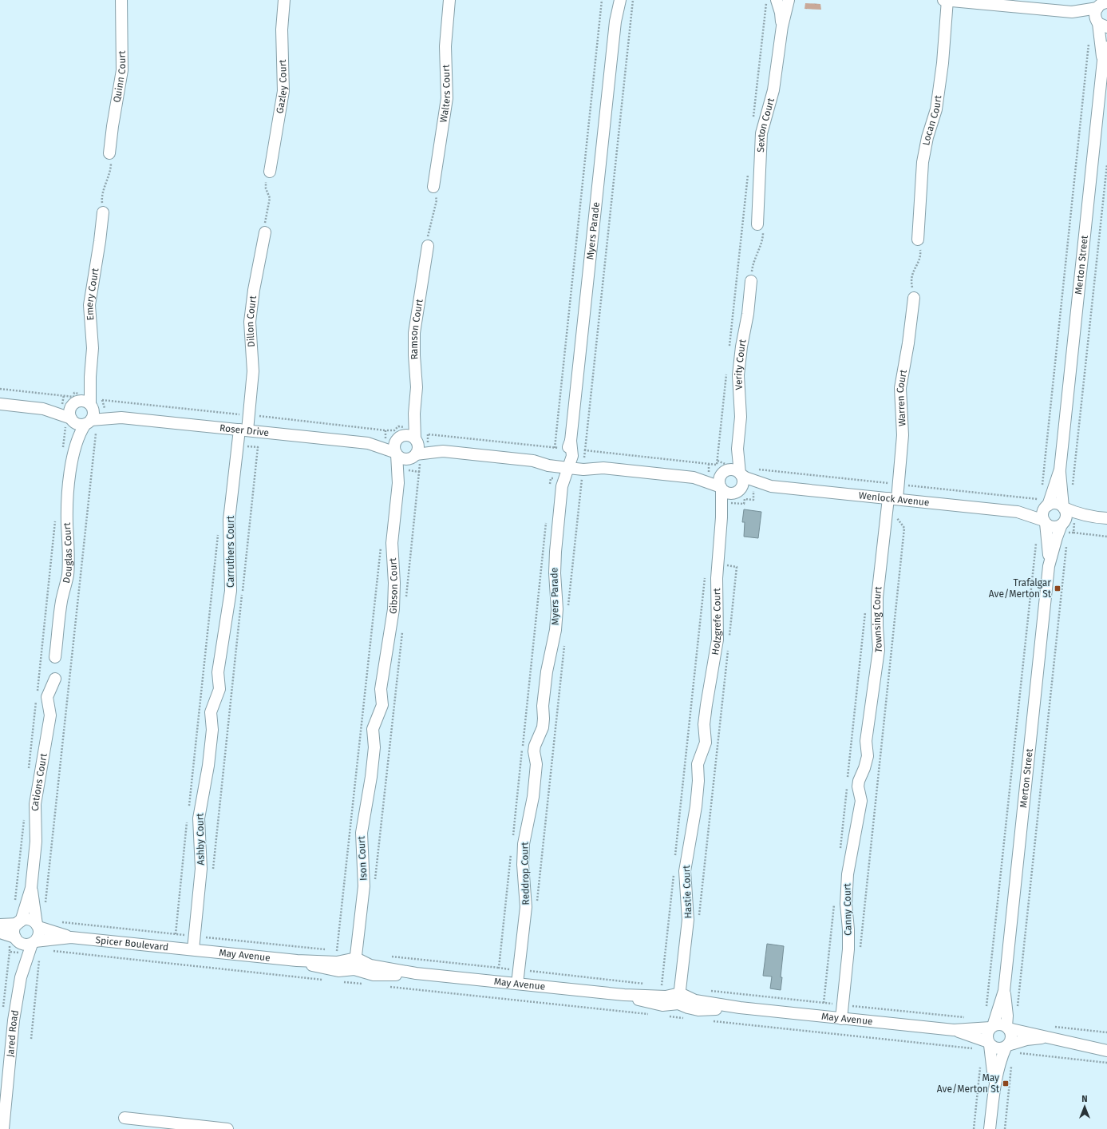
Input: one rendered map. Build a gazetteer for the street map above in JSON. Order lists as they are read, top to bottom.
{
  "streets": {
    "street": [
      "Quinn Court",
      "Gazley Court",
      "Walters Court",
      "Locan Court",
      "Sexton Court",
      "Myers Parade",
      "Merton Street",
      "Emery Court",
      "Dillon Court",
      "Ramson Court",
      "Verity Court",
      "Warren Court",
      "Roser Drive",
      "Wenlock Avenue",
      "Carruthers Court",
      "Douglas Court",
      "Gibson Court",
      "Townsing Court",
      "Holzgrefe Court",
      "Cations Court",
      "Ashby Court",
      "Ison Court",
      "Reddrop Court",
      "Hastie Court",
      "Canny Court",
      "Spicer Boulevard",
      "May Avenue",
      "Jared Road"
    ]
  },
  "crossings": [
    ["Myers Parade", "Reddrop Court"],
    ["Merton Street", "Wenlock Avenue"],
    ["Merton Street", "May Avenue"],
    ["Emery Court", "Roser Drive"],
    ["Emery Court", "Douglas Court"],
    ["Dillon Court", "Roser Drive"],
    ["Dillon Court", "Carruthers Court"],
    ["Ramson Court", "Roser Drive"],
    ["Ramson Court", "Gibson Court"],
    ["Verity Court", "Wenlock Avenue"],
    ["Verity Court", "Holzgrefe Court"],
    ["Warren Court", "Wenlock Avenue"],
    ["Warren Court", "Townsing Court"],
    ["Roser Drive", "Carruthers Court"],
    ["Roser Drive", "Douglas Court"],
    ["Roser Drive", "Gibson Court"],
    ["Wenlock Avenue", "Townsing Court"],
    ["Wenlock Avenue", "Holzgrefe Court"],
    ["Carruthers Court", "Ashby Court"],
    ["Gibson Court", "Ison Court"],
    ["Townsing Court", "Canny Court"],
    ["Holzgrefe Court", "Hastie Court"],
    ["Cations Court", "Spicer Boulevard"],
    ["Cations Court", "Jared Road"],
    ["Ashby Court", "Spicer Boulevard"],
    ["Ashby Court", "May Avenue"],
    ["Ison Court", "May Avenue"],
    ["Reddrop Court", "May Avenue"],
    ["Hastie Court", "May Avenue"],
    ["Canny Court", "May Avenue"],
    ["Spicer Boulevard", "May Avenue"],
    ["Spicer Boulevard", "Jared Road"]
  ],
  "places": {
    "transit": ["Trafalgar Ave/Merton St", "May Ave/Merton St"]
  },
  "north": "top"
}
